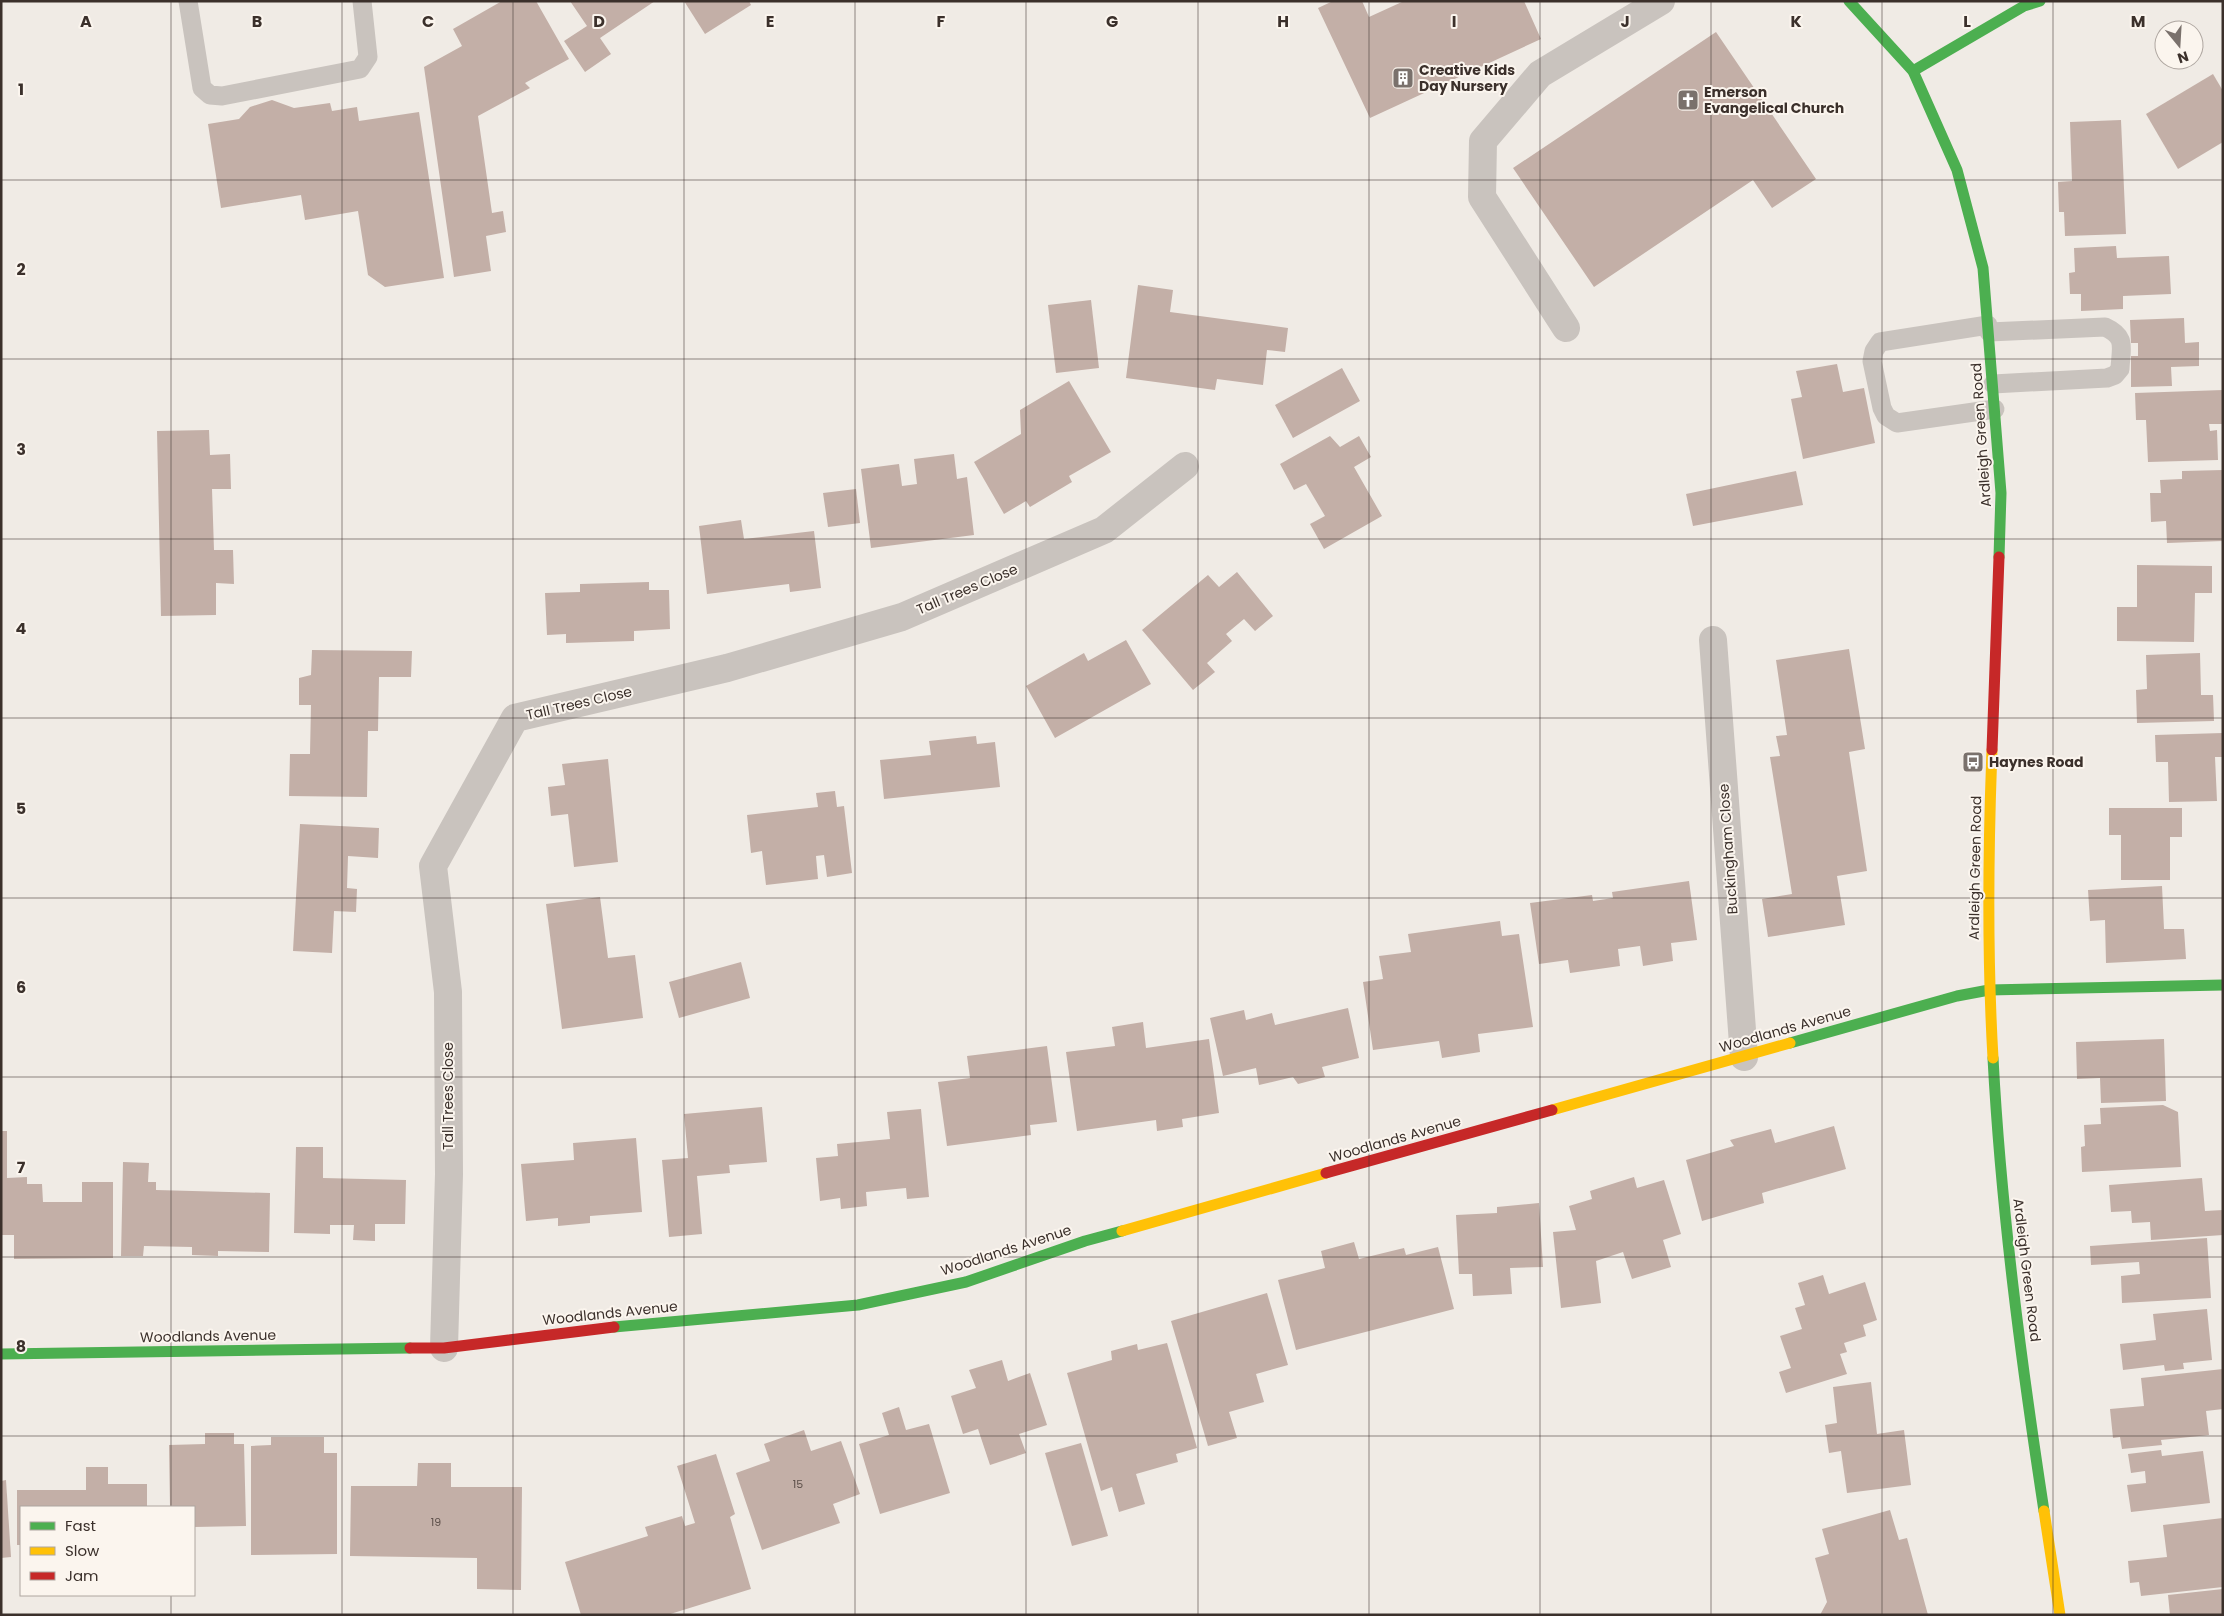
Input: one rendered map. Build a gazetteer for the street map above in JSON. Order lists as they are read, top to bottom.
{
  "streets": {
    "street": [
      "Ardleigh Green Road",
      "Tall Trees Close",
      "Buckingham Close",
      "Woodlands Avenue"
    ]
  },
  "crossings": [
    ["Ardleigh Green Road", "Woodlands Avenue"],
    ["Tall Trees Close", "Woodlands Avenue"],
    ["Buckingham Close", "Woodlands Avenue"]
  ],
  "places": {
    "building": ["Creative Kids Day Nursery"],
    "church": ["Emerson Evangelical Church"],
    "bus stop": ["Haynes Road"]
  },
  "house_numbers": ["15", "19"],
  "legend": ["Fast", "Slow", "Jam"],
  "north": "bottom",
  "grid": {
    "columns": [
      "A",
      "B",
      "C",
      "D",
      "E",
      "F",
      "G",
      "H",
      "I",
      "J",
      "K",
      "L",
      "M"
    ],
    "rows": [
      "1",
      "2",
      "3",
      "4",
      "5",
      "6",
      "7",
      "8"
    ]
  }
}
